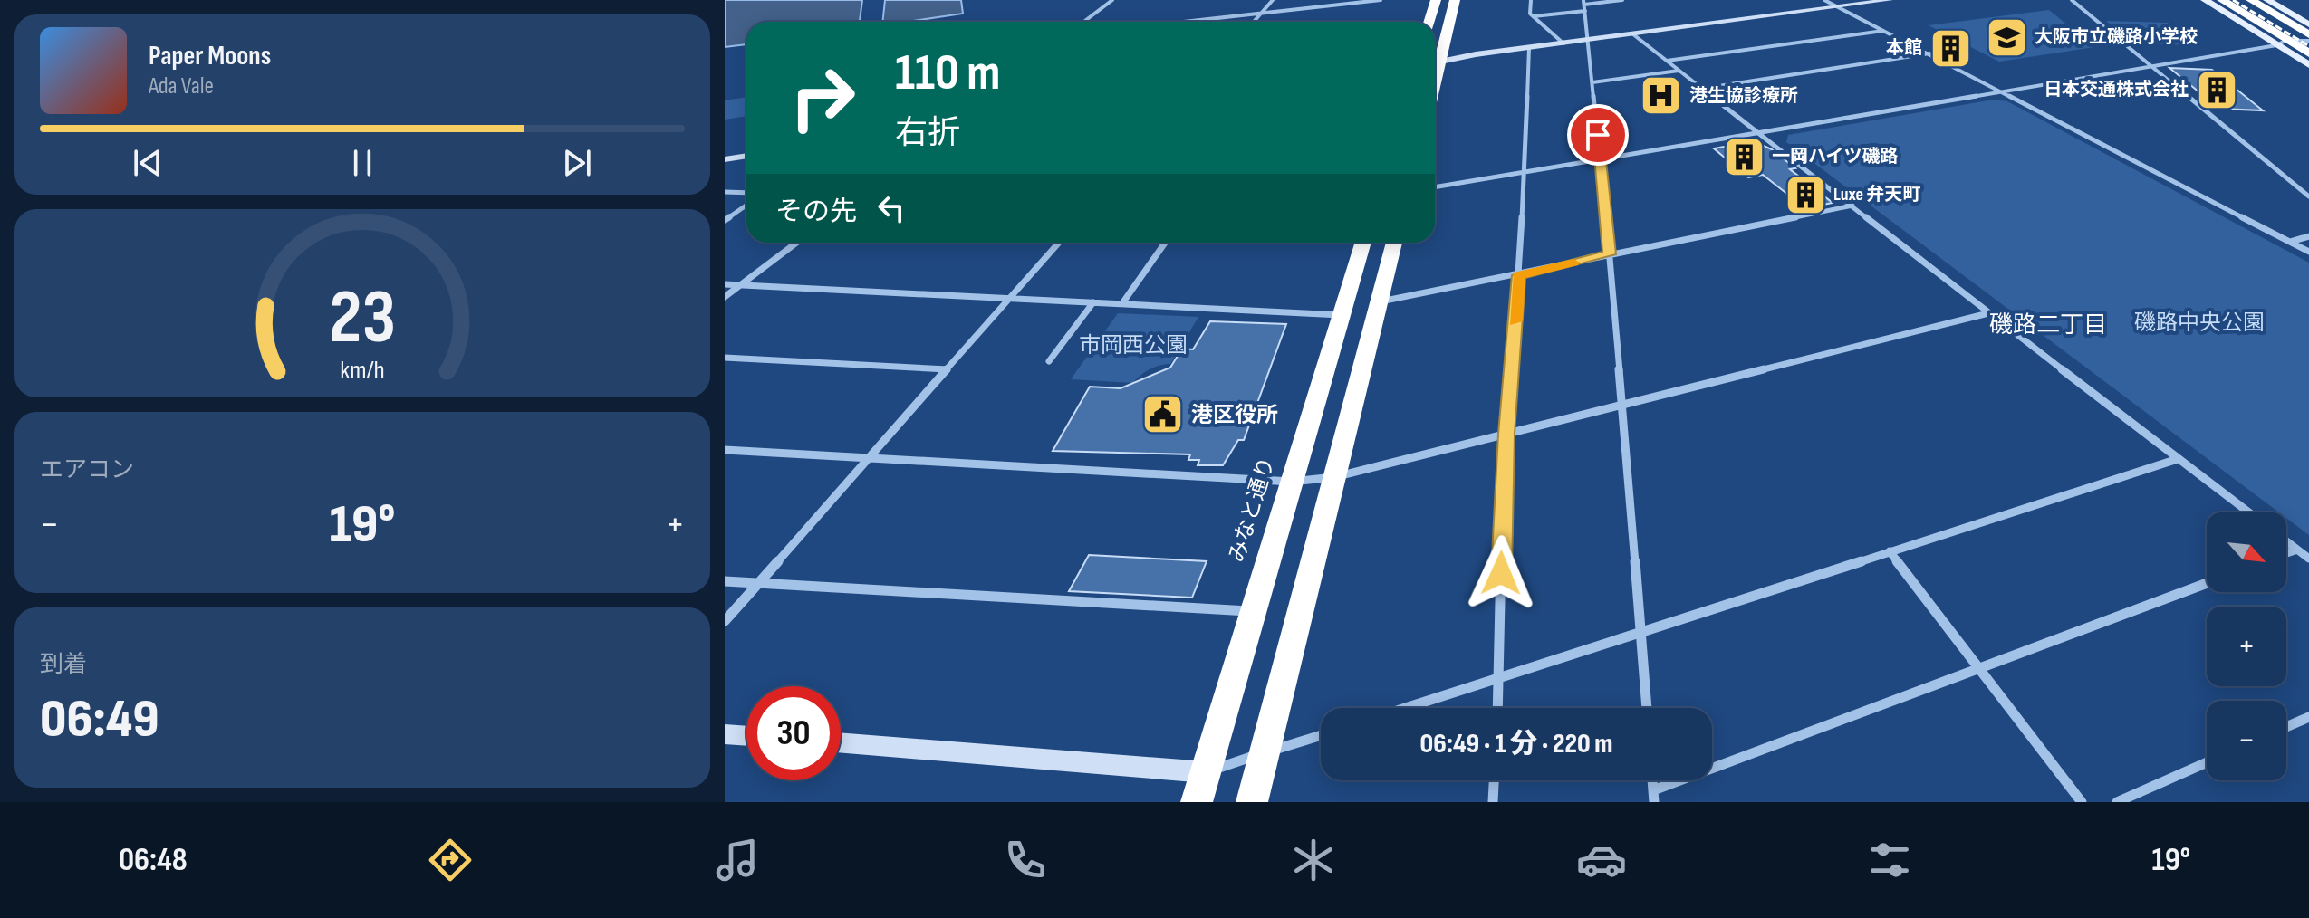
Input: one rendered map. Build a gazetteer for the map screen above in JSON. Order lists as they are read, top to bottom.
{
  "streets": {
    "highway": ["みなと通り"]
  },
  "districts": ["磯路二丁目"],
  "parks": ["磯路中央公園", "市岡西公園"],
  "places": {
    "school or university": ["大阪市立磯路小学校"],
    "building": [
      "本館",
      "日本交通株式会社",
      "一岡ハイツ磯路",
      "Luxe 弁天町"
    ],
    "hospital": ["港生協診療所"],
    "public building": ["港区役所"]
  },
  "north": "bottom right",
  "page": {
    "turn": ["110 m", "右折"],
    "song": ["Paper Moons", "Ada Vale"],
    "then": "その先",
    "tile": [
      "エアコン",
      ["到着", "06:49"]
    ],
    "heat": ["−", "19°", "+"],
    "map_buttons": ["+", "−"],
    "limit": "30",
    "trip": "06:49 · 1 分 · 220 m",
    "tabs": ["06:48", "19°"],
    "gauge": ["23", "km/h"]
  }
}
